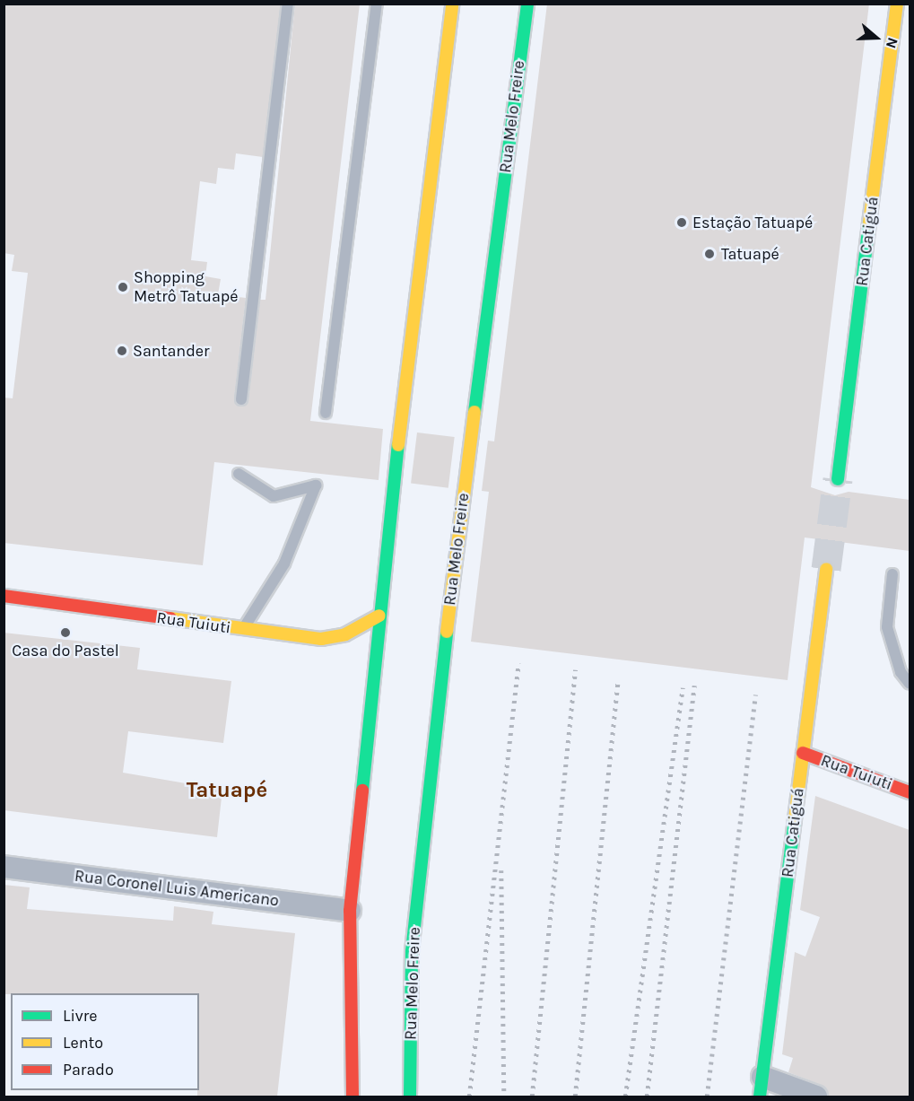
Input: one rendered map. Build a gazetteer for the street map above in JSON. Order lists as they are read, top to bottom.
{
  "streets": {
    "main road": ["Rua Melo Freire", "Rua Catiguá", "Rua Tuiuti"],
    "street": ["Rua Coronel Luis Americano"]
  },
  "crossings": [
    ["Rua Catiguá", "Rua Tuiuti"]
  ],
  "districts": ["Tatuapé"],
  "places": [
    "Estação Tatuapé",
    "Tatuapé",
    "Shopping Metrô Tatuapé",
    "Santander",
    "Casa do Pastel"
  ],
  "legend": ["Livre", "Lento", "Parado"],
  "north": "right"
}
